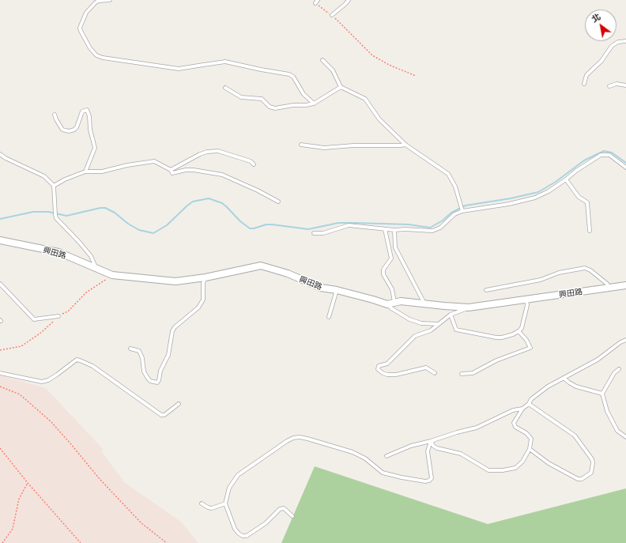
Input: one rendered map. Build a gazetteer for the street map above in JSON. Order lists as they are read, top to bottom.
{
  "streets": {
    "street": ["興田路"]
  },
  "north": "top left"
}
